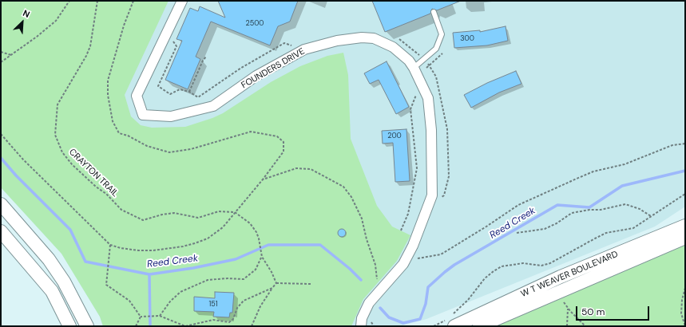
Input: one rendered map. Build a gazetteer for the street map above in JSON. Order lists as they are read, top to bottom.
{
  "streets": {
    "main road": ["W T WEAVER BOULEVARD"],
    "street": ["FOUNDERS DRIVE"],
    "path": ["CRAYTON TRAIL"]
  },
  "water": ["Reed Creek"],
  "house_numbers": [
    "2500",
    "300",
    "200",
    "151"
  ],
  "scale_bar": "50 m",
  "north": "top right"
}
